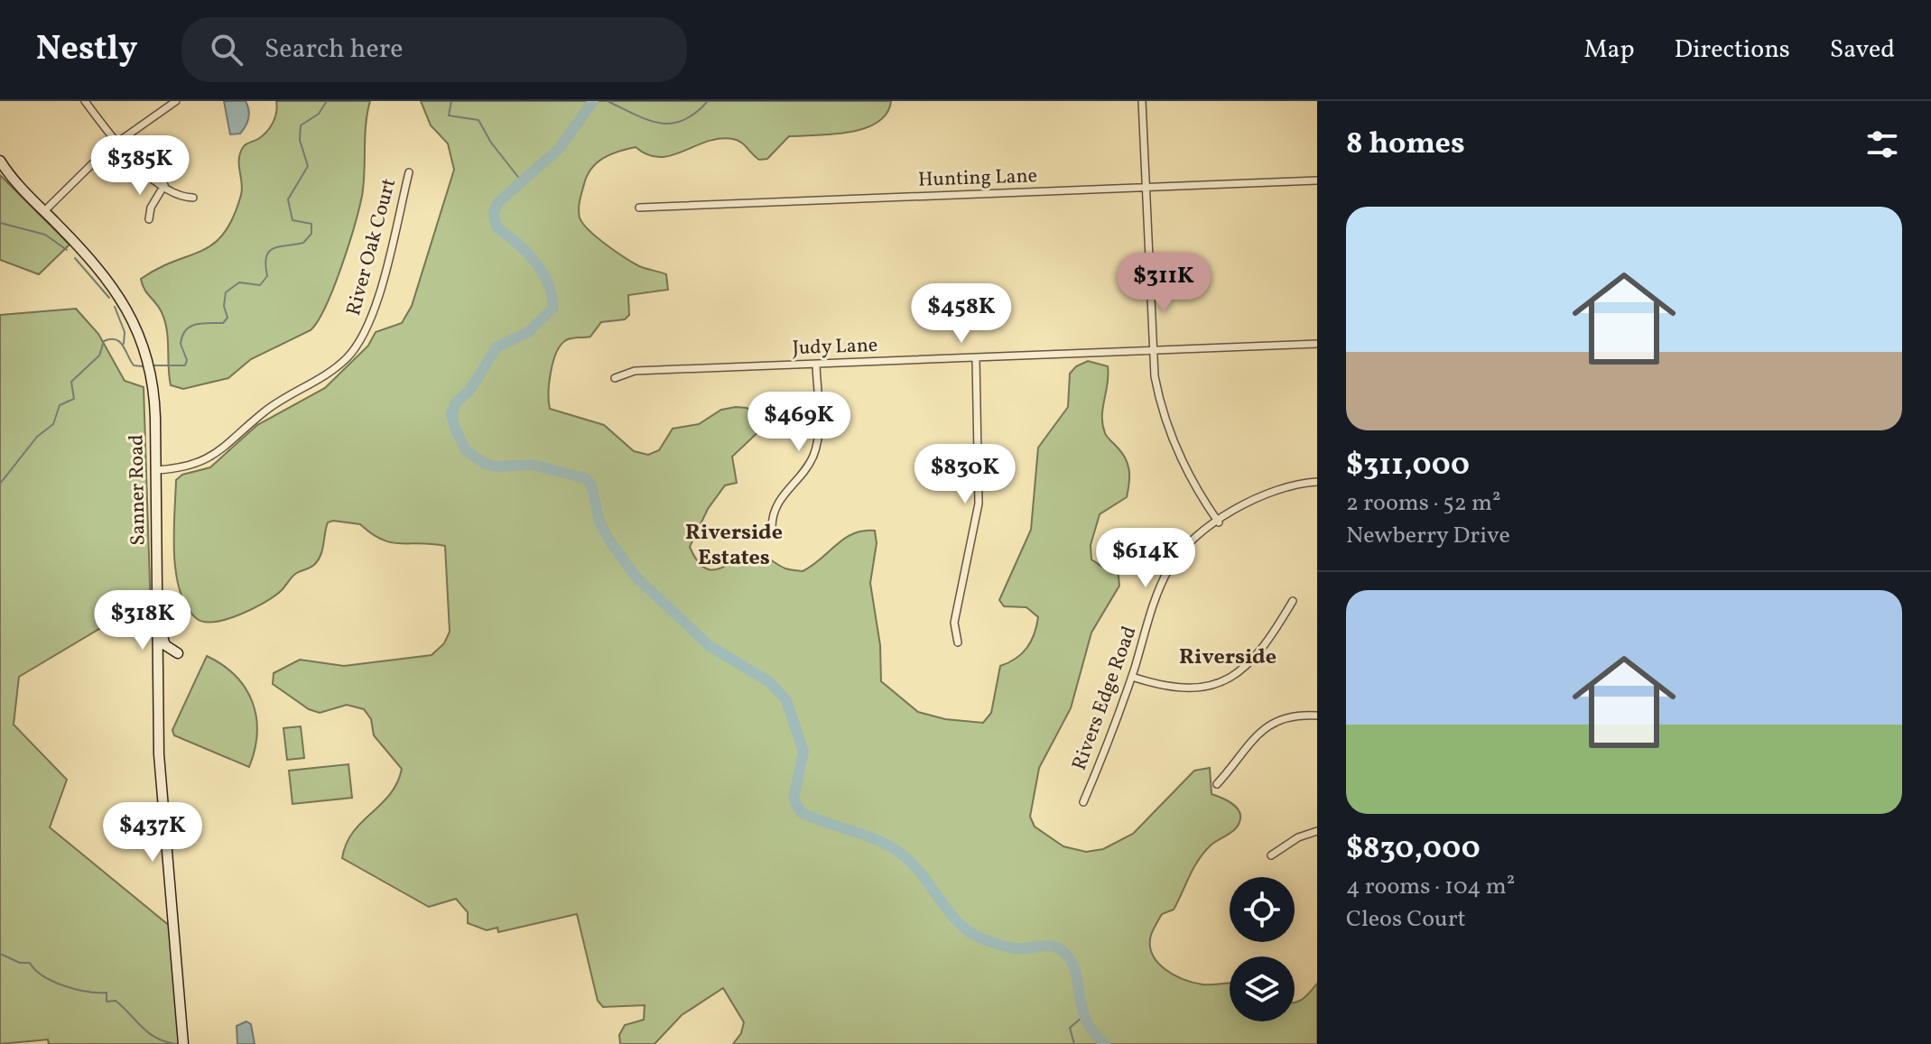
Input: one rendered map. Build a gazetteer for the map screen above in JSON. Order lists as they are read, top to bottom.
{
  "streets": {
    "main road": ["Sanner Road"],
    "street": [
      "Hunting Lane",
      "River Oak Court",
      "Judy Lane",
      "Rivers Edge Road"
    ]
  },
  "crossings": [
    ["River Oak Court", "Sanner Road"]
  ],
  "districts": ["Riverside Estates", "Riverside"],
  "page": {
    "header": "Nestly",
    "search": "Search here",
    "nav": ["Map", "Directions", "Saved"],
    "heading": "8 homes",
    "price": [
      "$385K",
      "$311K",
      "$458K",
      "$469K",
      "$830K",
      "$614K",
      "$318K",
      "$437K"
    ],
    "list": [
      {
        "name": "$311,000",
        "note": "2 rooms · 52 m² · Newberry Drive"
      },
      {
        "name": "$830,000",
        "note": "4 rooms · 104 m² · Cleos Court"
      }
    ]
  }
}
